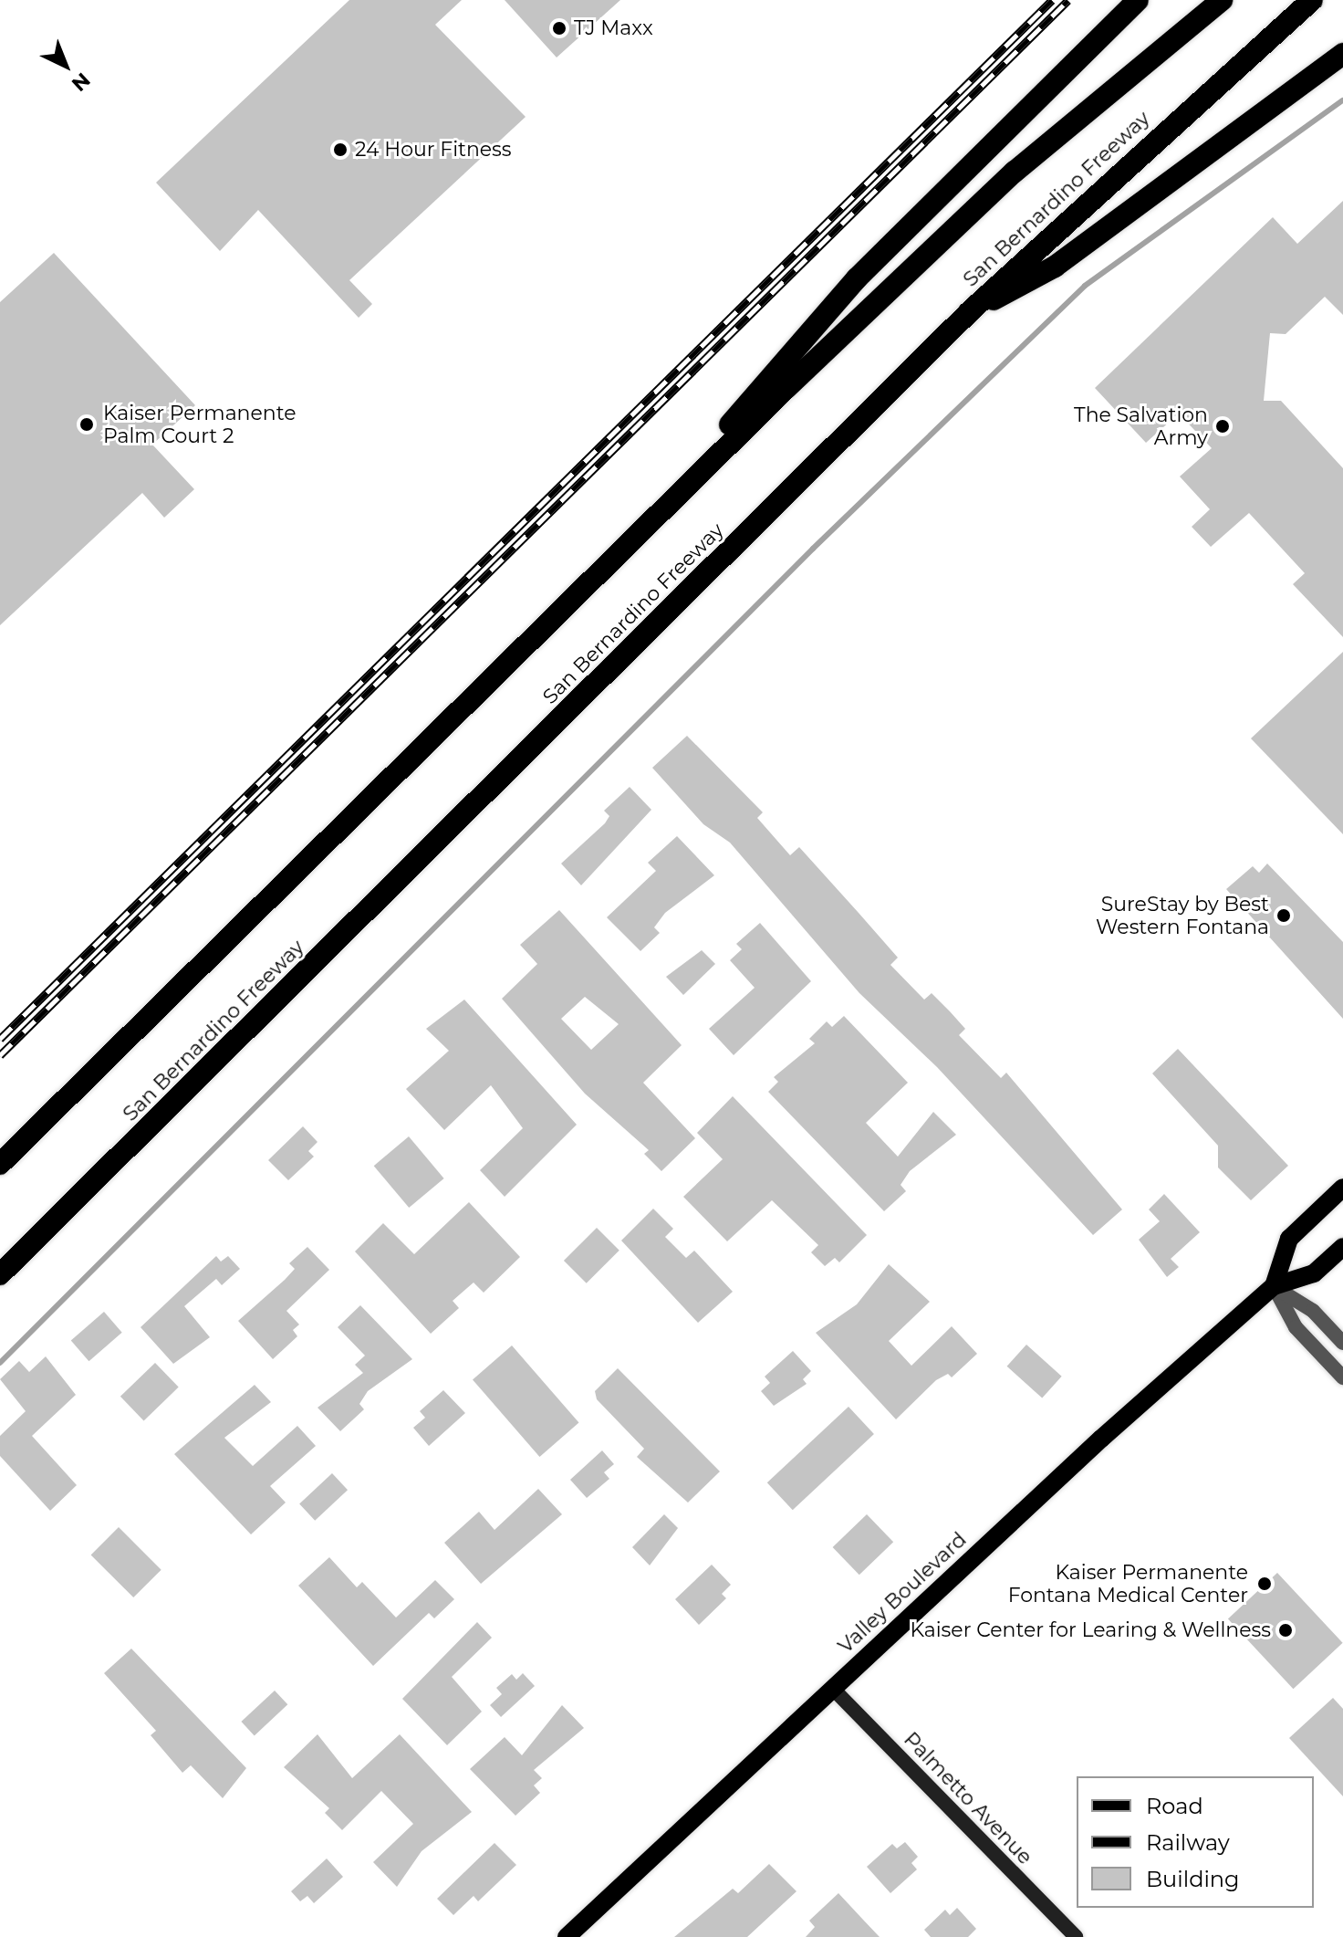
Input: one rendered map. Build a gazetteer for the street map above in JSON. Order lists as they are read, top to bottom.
{
  "streets": {
    "highway": ["San Bernardino Freeway"],
    "main road": ["Valley Boulevard"],
    "street": ["Palmetto Avenue"]
  },
  "crossings": [
    ["Valley Boulevard", "Palmetto Avenue"]
  ],
  "places": [
    "TJ Maxx",
    "24 Hour Fitness",
    "Kaiser Permanente Palm Court 2",
    "The Salvation Army",
    "SureStay by Best Western Fontana",
    "Kaiser Permanente Fontana Medical Center",
    "Kaiser Center for Learing & Wellness"
  ],
  "legend": ["Road", "Railway", "Building"],
  "north": "bottom right"
}
